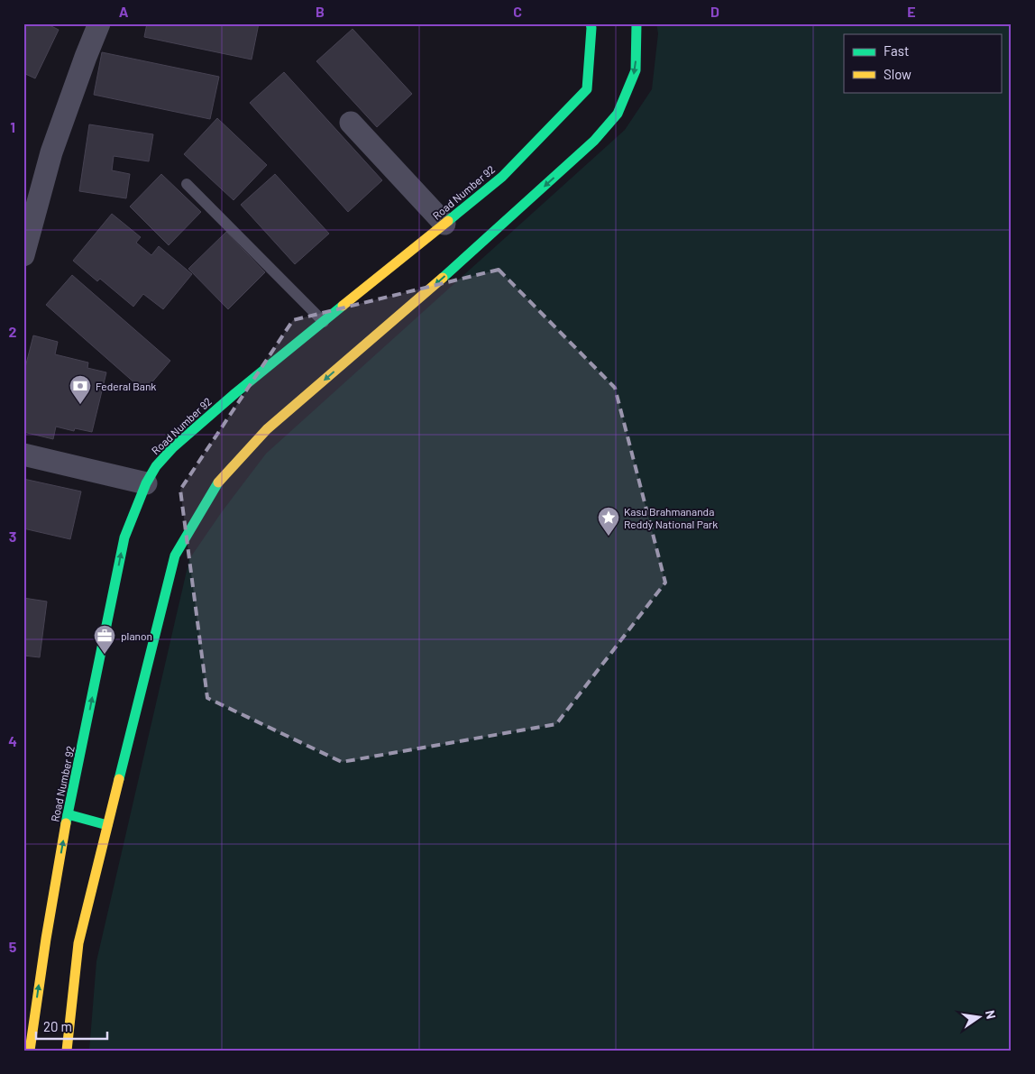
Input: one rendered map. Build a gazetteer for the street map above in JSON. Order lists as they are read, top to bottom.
{
  "streets": {
    "main road": ["Road Number 92"]
  },
  "places": {
    "bank": ["Federal Bank"],
    "place": ["Kasu Brahmananda Reddy National Park"],
    "office": ["planon"]
  },
  "legend": ["Fast", "Slow"],
  "scale_bar": "20 m",
  "north": "right",
  "grid": {
    "columns": [
      "A",
      "B",
      "C",
      "D",
      "E"
    ],
    "rows": [
      "1",
      "2",
      "3",
      "4",
      "5"
    ]
  }
}
